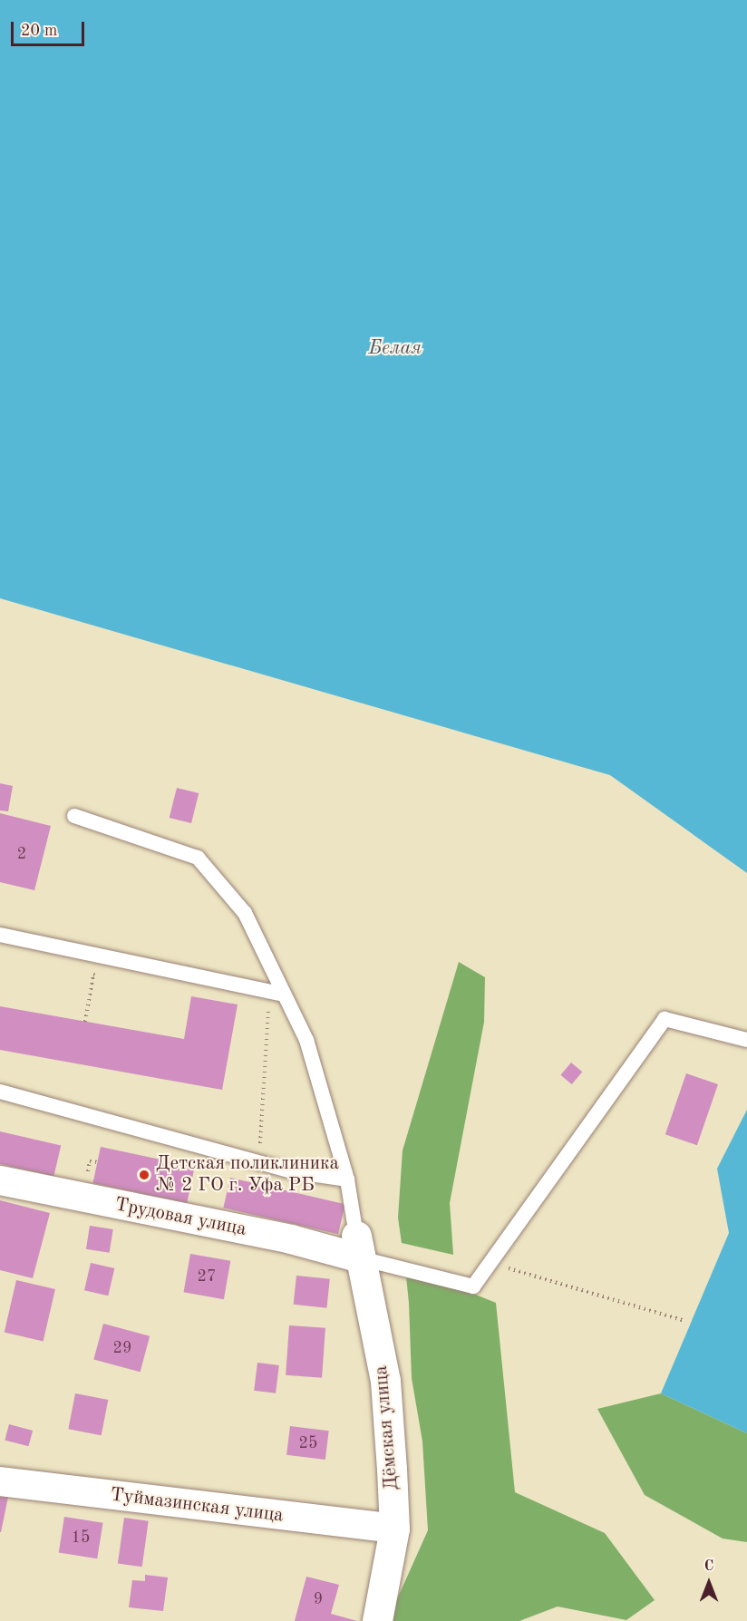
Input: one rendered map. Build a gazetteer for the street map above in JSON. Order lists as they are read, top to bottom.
{
  "streets": {
    "street": ["Трудовая улица", "Дёмская улица", "Туймазинская улица"]
  },
  "crossings": [
    ["Трудовая улица", "Дёмская улица"],
    ["Дёмская улица", "Туймазинская улица"]
  ],
  "water": ["Белая"],
  "places": ["Детская поликлиника № 2 ГО г. Уфа РБ"],
  "house_numbers": [
    "2",
    "27",
    "29",
    "25",
    "15",
    "9"
  ],
  "scale_bar": "20 m",
  "north": "top"
}
